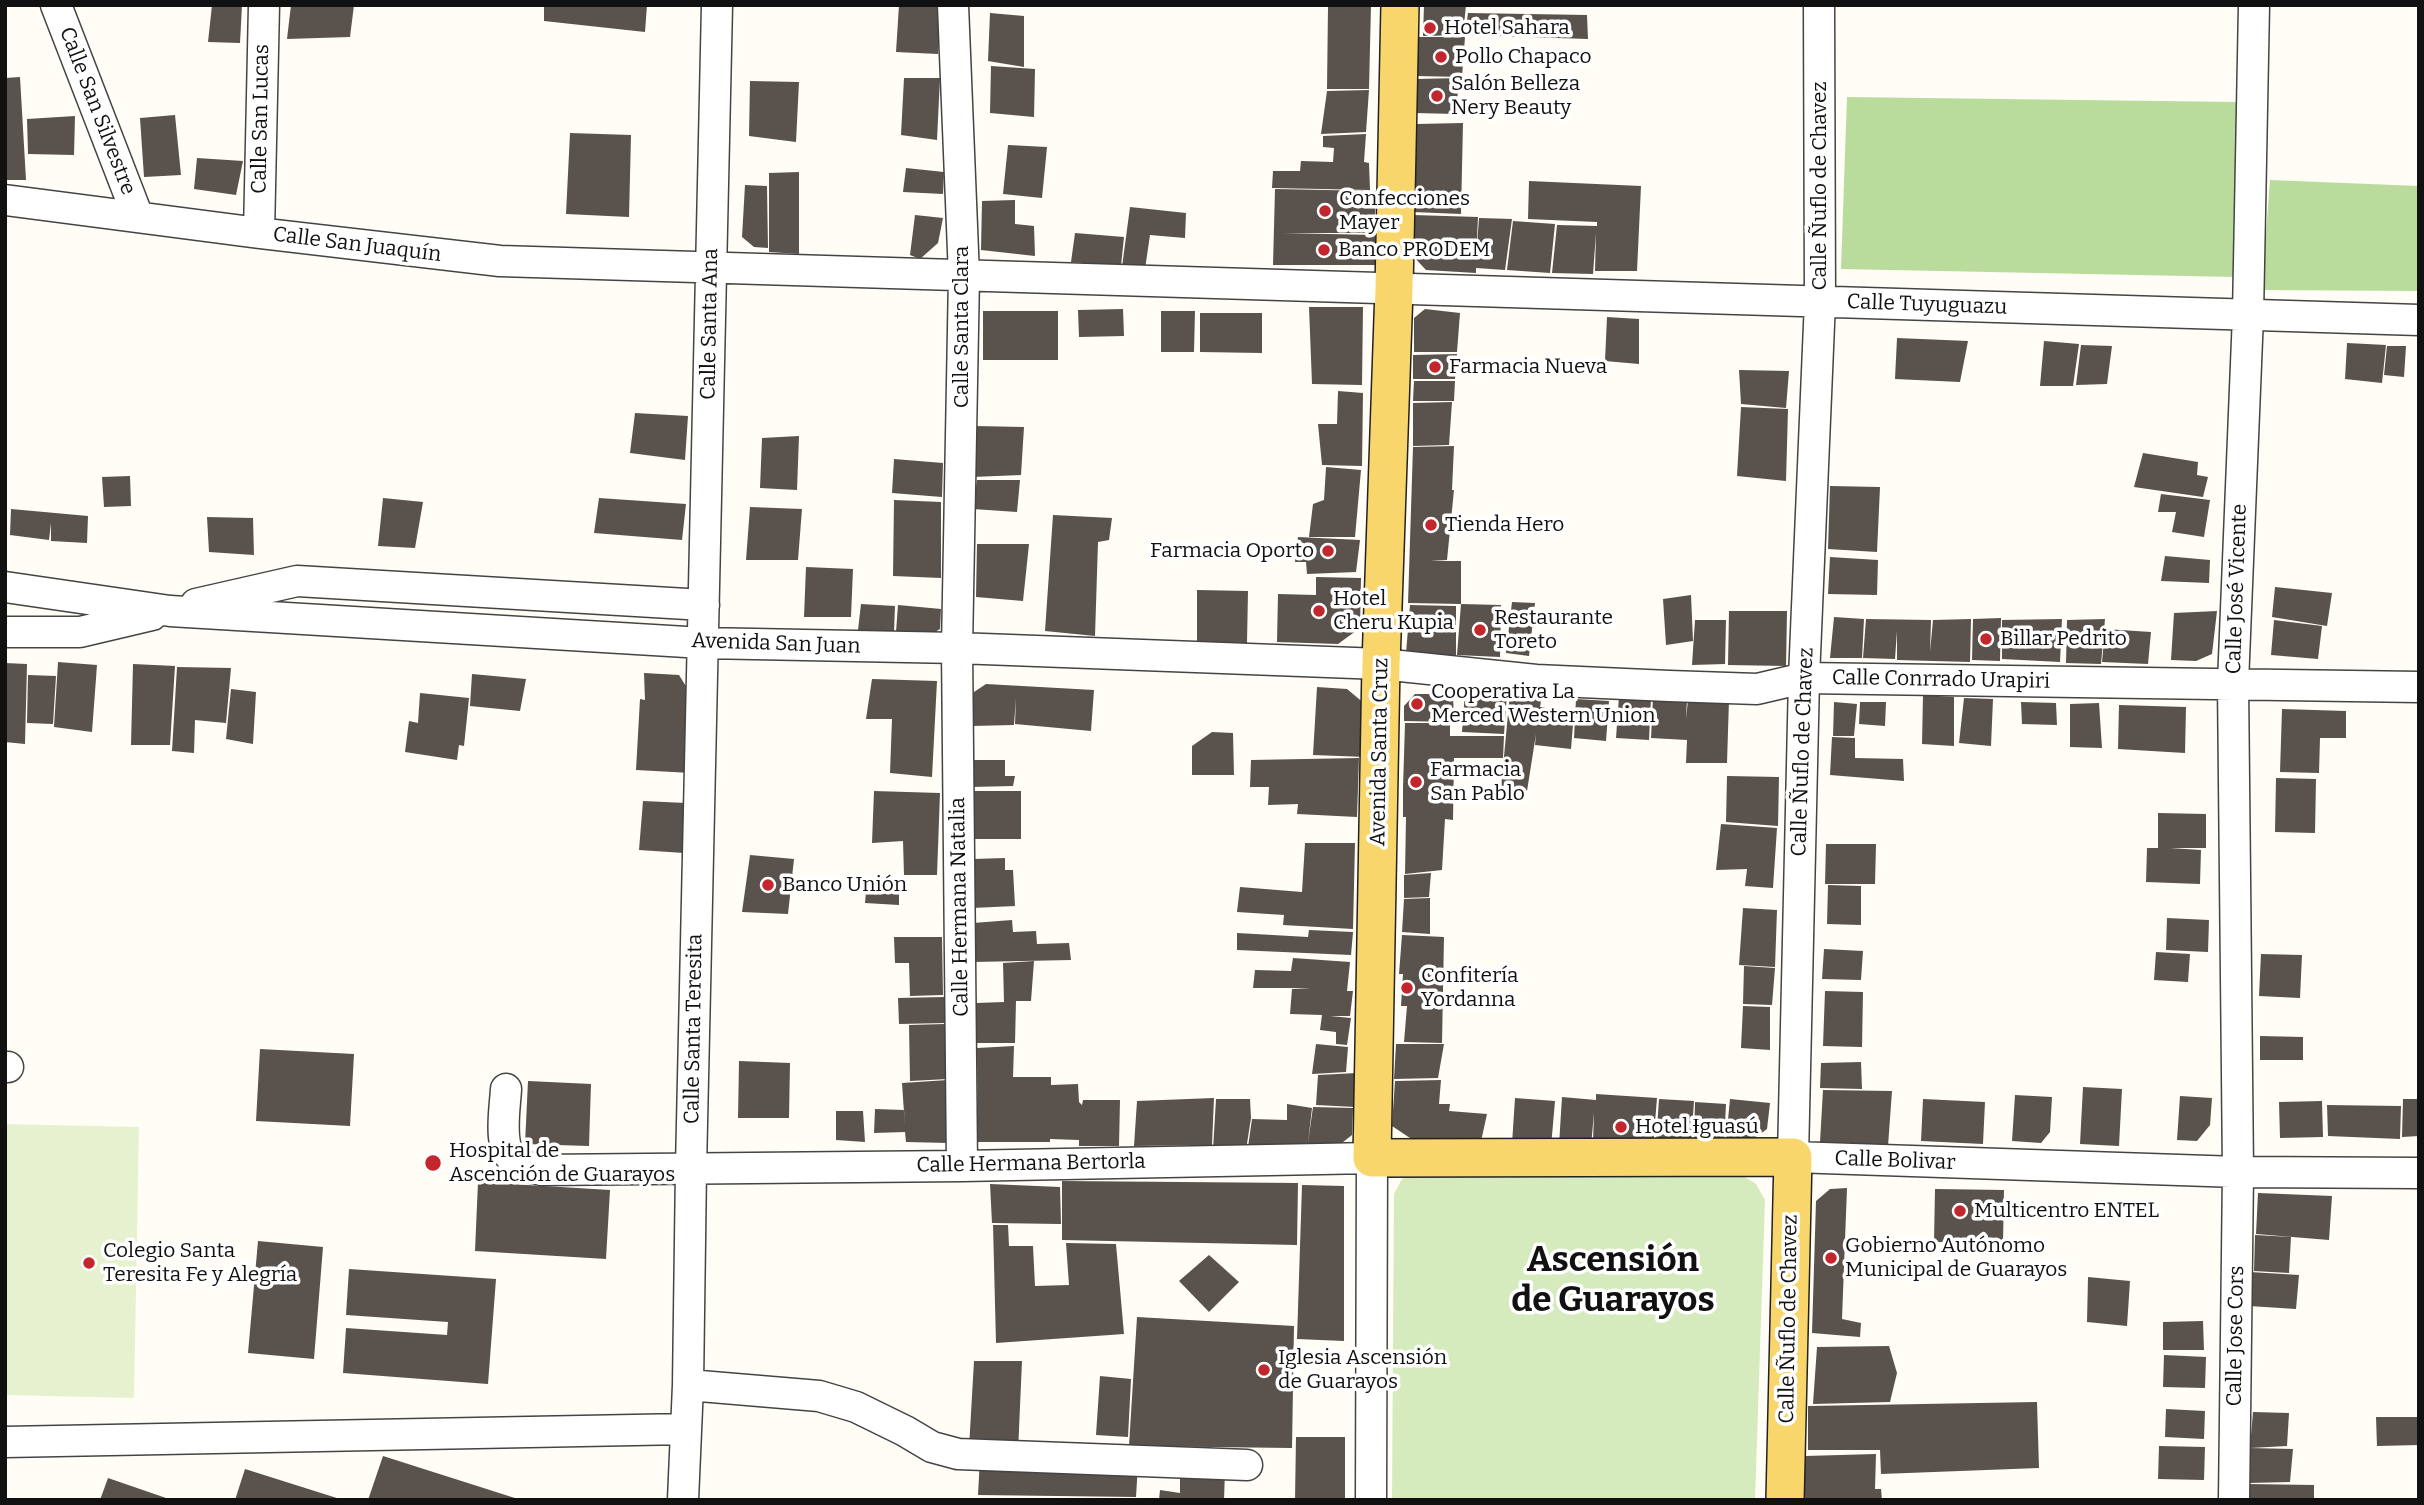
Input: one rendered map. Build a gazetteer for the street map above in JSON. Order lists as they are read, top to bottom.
{
  "streets": {
    "main road": ["Calle Ñuflo de Chavez", "Avenida Santa Cruz", "Calle Bolivar"],
    "street": [
      "Calle San Silvestre",
      "Calle San Lucas",
      "Calle San Juaquín",
      "Calle Tuyuguazu",
      "Calle Santa Ana",
      "Calle Santa Clara",
      "Calle José Vicente",
      "Avenida San Juan",
      "Calle Conrrado Urapiri",
      "Calle Hermana Natalia",
      "Calle Santa Teresita",
      "Calle Hermana Bertorla",
      "Calle Jose Cors"
    ]
  },
  "crossings": [
    ["Calle San Silvestre", "Calle San Juaquín"],
    ["Calle San Lucas", "Calle San Juaquín"],
    ["Calle Ñuflo de Chavez", "Calle Tuyuguazu"],
    ["Calle Ñuflo de Chavez", "Calle Conrrado Urapiri"],
    ["Calle Ñuflo de Chavez", "Calle Bolivar"],
    ["Calle San Juaquín", "Calle Tuyuguazu"],
    ["Calle San Juaquín", "Calle Santa Ana"],
    ["Calle San Juaquín", "Calle Santa Clara"],
    ["Calle Tuyuguazu", "Calle Santa Clara"],
    ["Calle Tuyuguazu", "Calle José Vicente"],
    ["Calle Tuyuguazu", "Avenida Santa Cruz"],
    ["Calle Santa Ana", "Avenida San Juan"],
    ["Calle Santa Ana", "Calle Santa Teresita"],
    ["Calle Santa Clara", "Avenida San Juan"],
    ["Calle Santa Clara", "Calle Hermana Natalia"],
    ["Calle José Vicente", "Calle Conrrado Urapiri"],
    ["Calle José Vicente", "Calle Bolivar"],
    ["Calle José Vicente", "Calle Jose Cors"],
    ["Avenida San Juan", "Calle Conrrado Urapiri"],
    ["Avenida San Juan", "Avenida Santa Cruz"],
    ["Avenida San Juan", "Calle Hermana Natalia"],
    ["Avenida San Juan", "Calle Santa Teresita"],
    ["Calle Conrrado Urapiri", "Avenida Santa Cruz"],
    ["Avenida Santa Cruz", "Calle Bolivar"],
    ["Avenida Santa Cruz", "Calle Hermana Bertorla"],
    ["Calle Hermana Natalia", "Calle Hermana Bertorla"],
    ["Calle Santa Teresita", "Calle Hermana Bertorla"],
    ["Calle Bolivar", "Calle Hermana Bertorla"],
    ["Calle Bolivar", "Calle Jose Cors"]
  ],
  "districts": ["Ascensión de Guarayos"],
  "places": [
    "Hotel Sahara",
    "Pollo Chapaco",
    "Salón Belleza Nery Beauty",
    "Confecciones Mayer",
    "Banco PRODEM",
    "Farmacia Nueva",
    "Tienda Hero",
    "Farmacia Oporto",
    "Hotel Cheru Kupia",
    "Restaurante Toreto",
    "Billar Pedrito",
    "Cooperativa La Merced Western Union",
    "Farmacia San Pablo",
    "Banco Unión",
    "Confitería Yordanna",
    "Hotel Ɨguasú",
    "Hospital de Ascención de Guarayos",
    "Multicentro ENTEL",
    "Gobierno Autónomo Municipal de Guarayos",
    "Colegio Santa Teresita Fe y Alegría",
    "Iglesia Ascensión de Guarayos"
  ]
}
